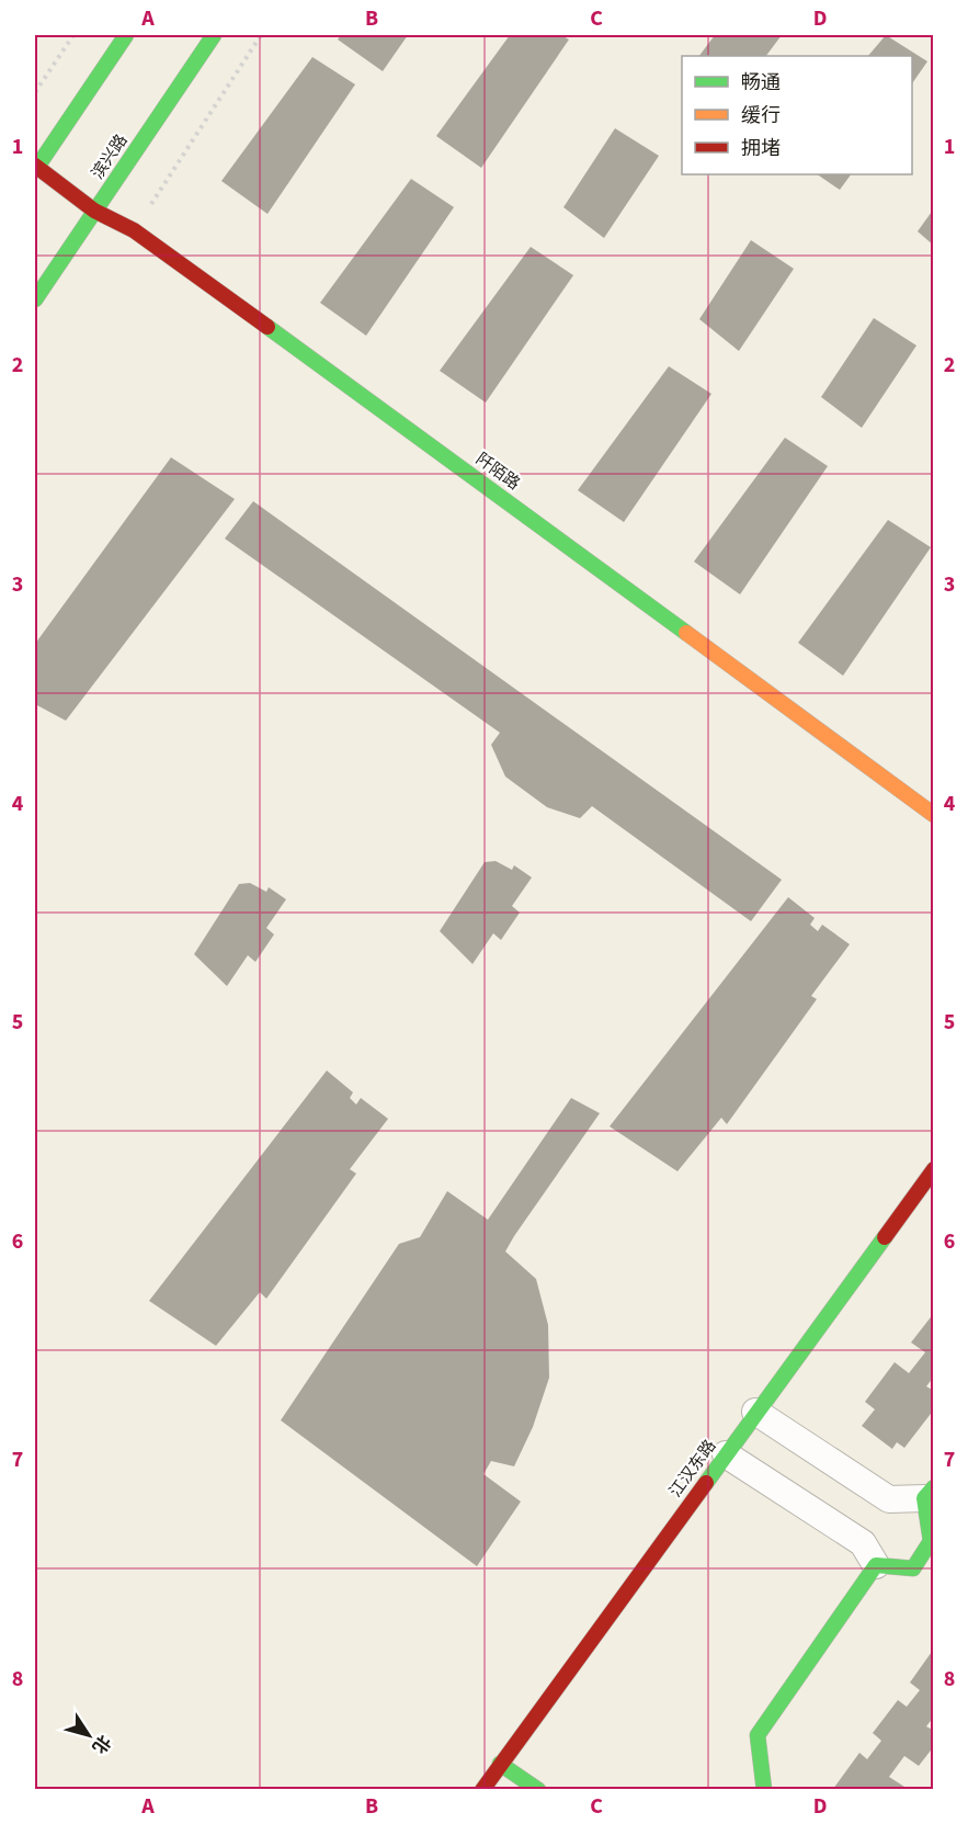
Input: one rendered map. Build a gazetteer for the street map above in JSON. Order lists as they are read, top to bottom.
{
  "streets": {
    "street": ["滨兴路", "阡陌路", "江汉东路"]
  },
  "crossings": [
    ["滨兴路", "阡陌路"]
  ],
  "legend": ["畅通", "缓行", "拥堵"],
  "north": "bottom right",
  "grid": {
    "columns": [
      "A",
      "B",
      "C",
      "D"
    ],
    "rows": [
      "1",
      "2",
      "3",
      "4",
      "5",
      "6",
      "7",
      "8"
    ]
  }
}
